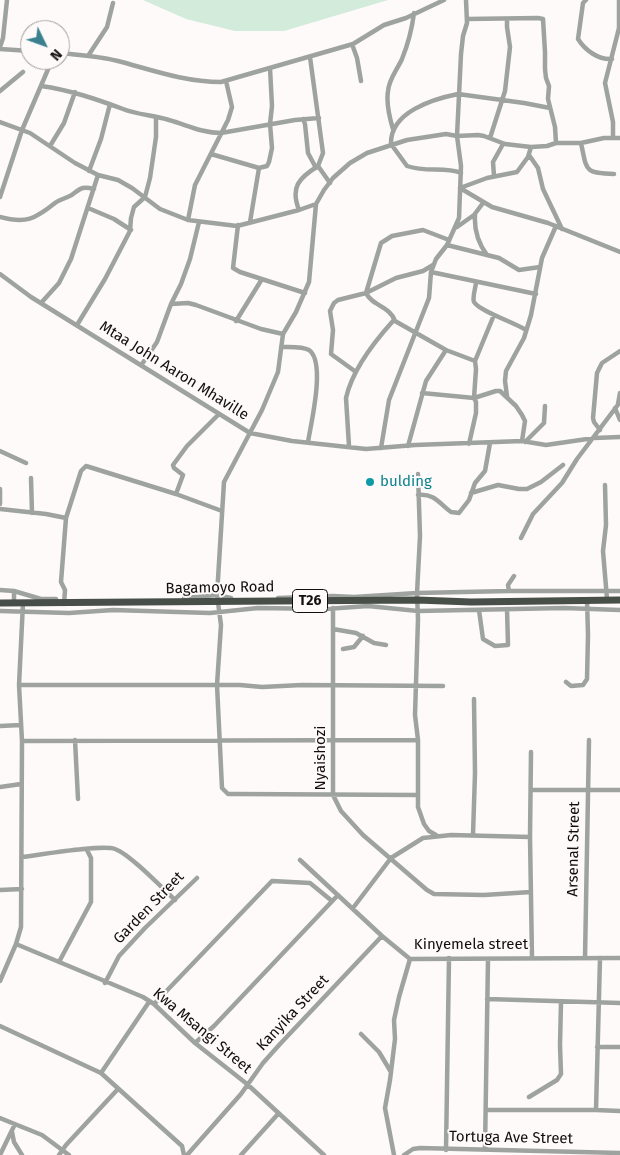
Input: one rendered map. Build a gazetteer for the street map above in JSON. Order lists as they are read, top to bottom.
{
  "streets": {
    "highway": ["Bagamoyo Road", "T26"],
    "street": [
      "Mtaa John Aaron Mhaville",
      "Nyaishozi",
      "Arsenal Street",
      "Garden Street",
      "Kinyemela street",
      "Kanyika Street",
      "Kwa Msangi Street",
      "Tortuga Ave Street"
    ]
  },
  "crossings": [
    ["Arsenal Street", "Kinyemela street"],
    ["Garden Street", "Kwa Msangi Street"],
    ["Kinyemela street", "Kanyika Street"],
    ["Kanyika Street", "Kwa Msangi Street"]
  ],
  "places": ["bulding"],
  "north": "bottom right"
}
